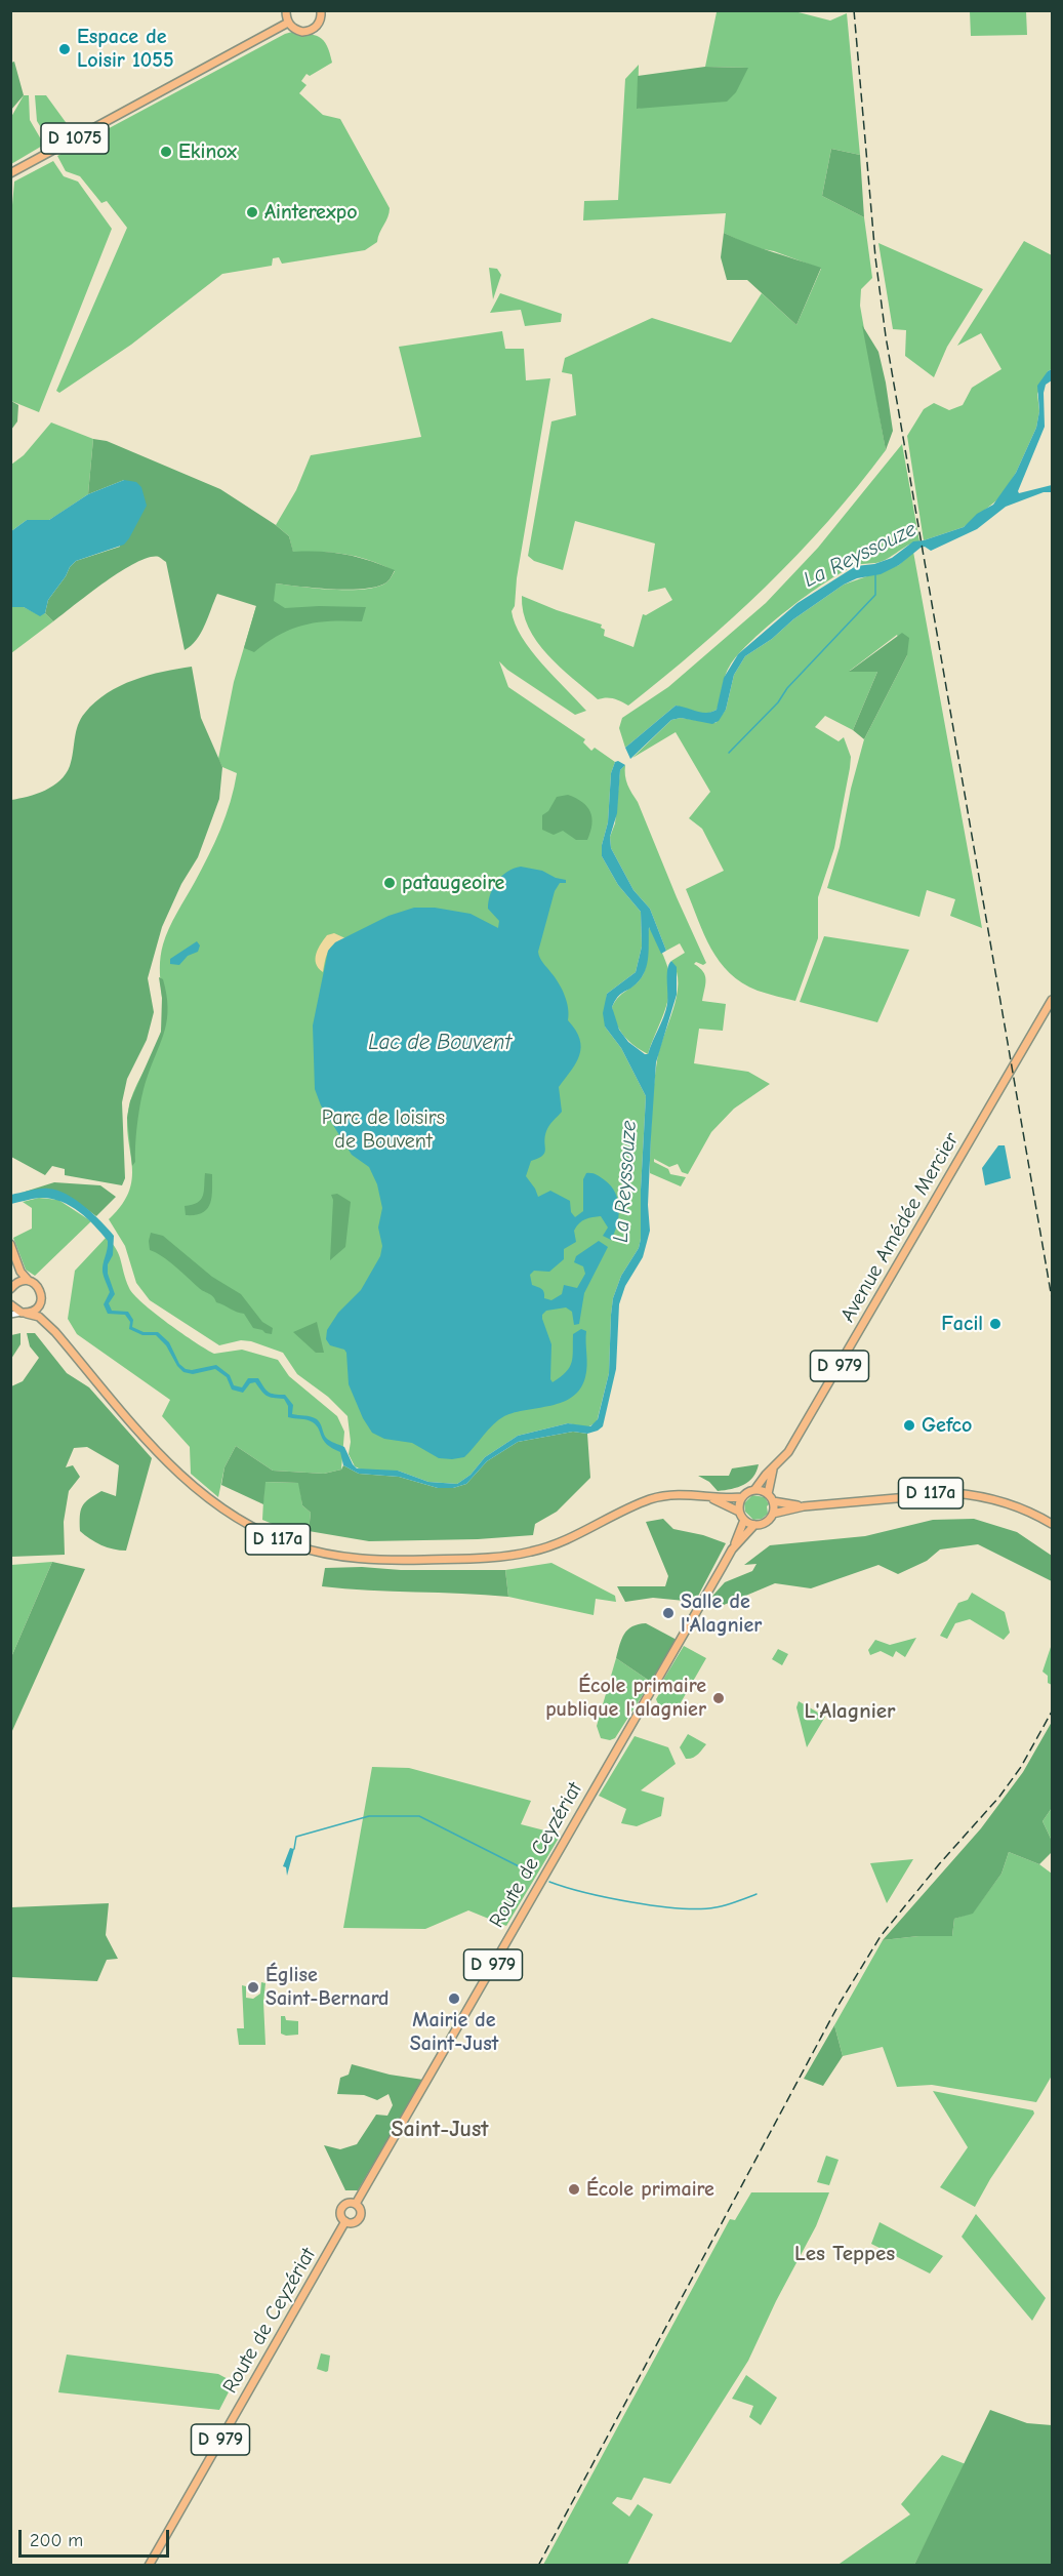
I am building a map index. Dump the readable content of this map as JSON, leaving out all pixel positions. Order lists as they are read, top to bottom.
{
  "streets": {
    "main road": [
      "D 1075",
      "Avenue Amédée Mercier",
      "D 979",
      "D 117a",
      "Route de Ceyzériat"
    ]
  },
  "crossings": [
    ["Avenue Amédée Mercier", "D 979"],
    ["Avenue Amédée Mercier", "D 117a"],
    ["D 979", "D 117a"],
    ["D 979", "Route de Ceyzériat"]
  ],
  "districts": ["L'Alagnier", "Saint-Just", "Les Teppes"],
  "water": ["La Reyssouze", "Lac de Bouvent"],
  "parks": ["Parc de loisirs de Bouvent"],
  "places": [
    "Espace de Loisir 1055",
    "Ekinox",
    "Ainterexpo",
    "pataugeoire",
    "Facil",
    "Gefco",
    "Salle de l'Alagnier",
    "École primaire publique l'alagnier",
    "Église Saint-Bernard",
    "Mairie de Saint-Just",
    "École primaire"
  ],
  "scale_bar": "200 m"
}
